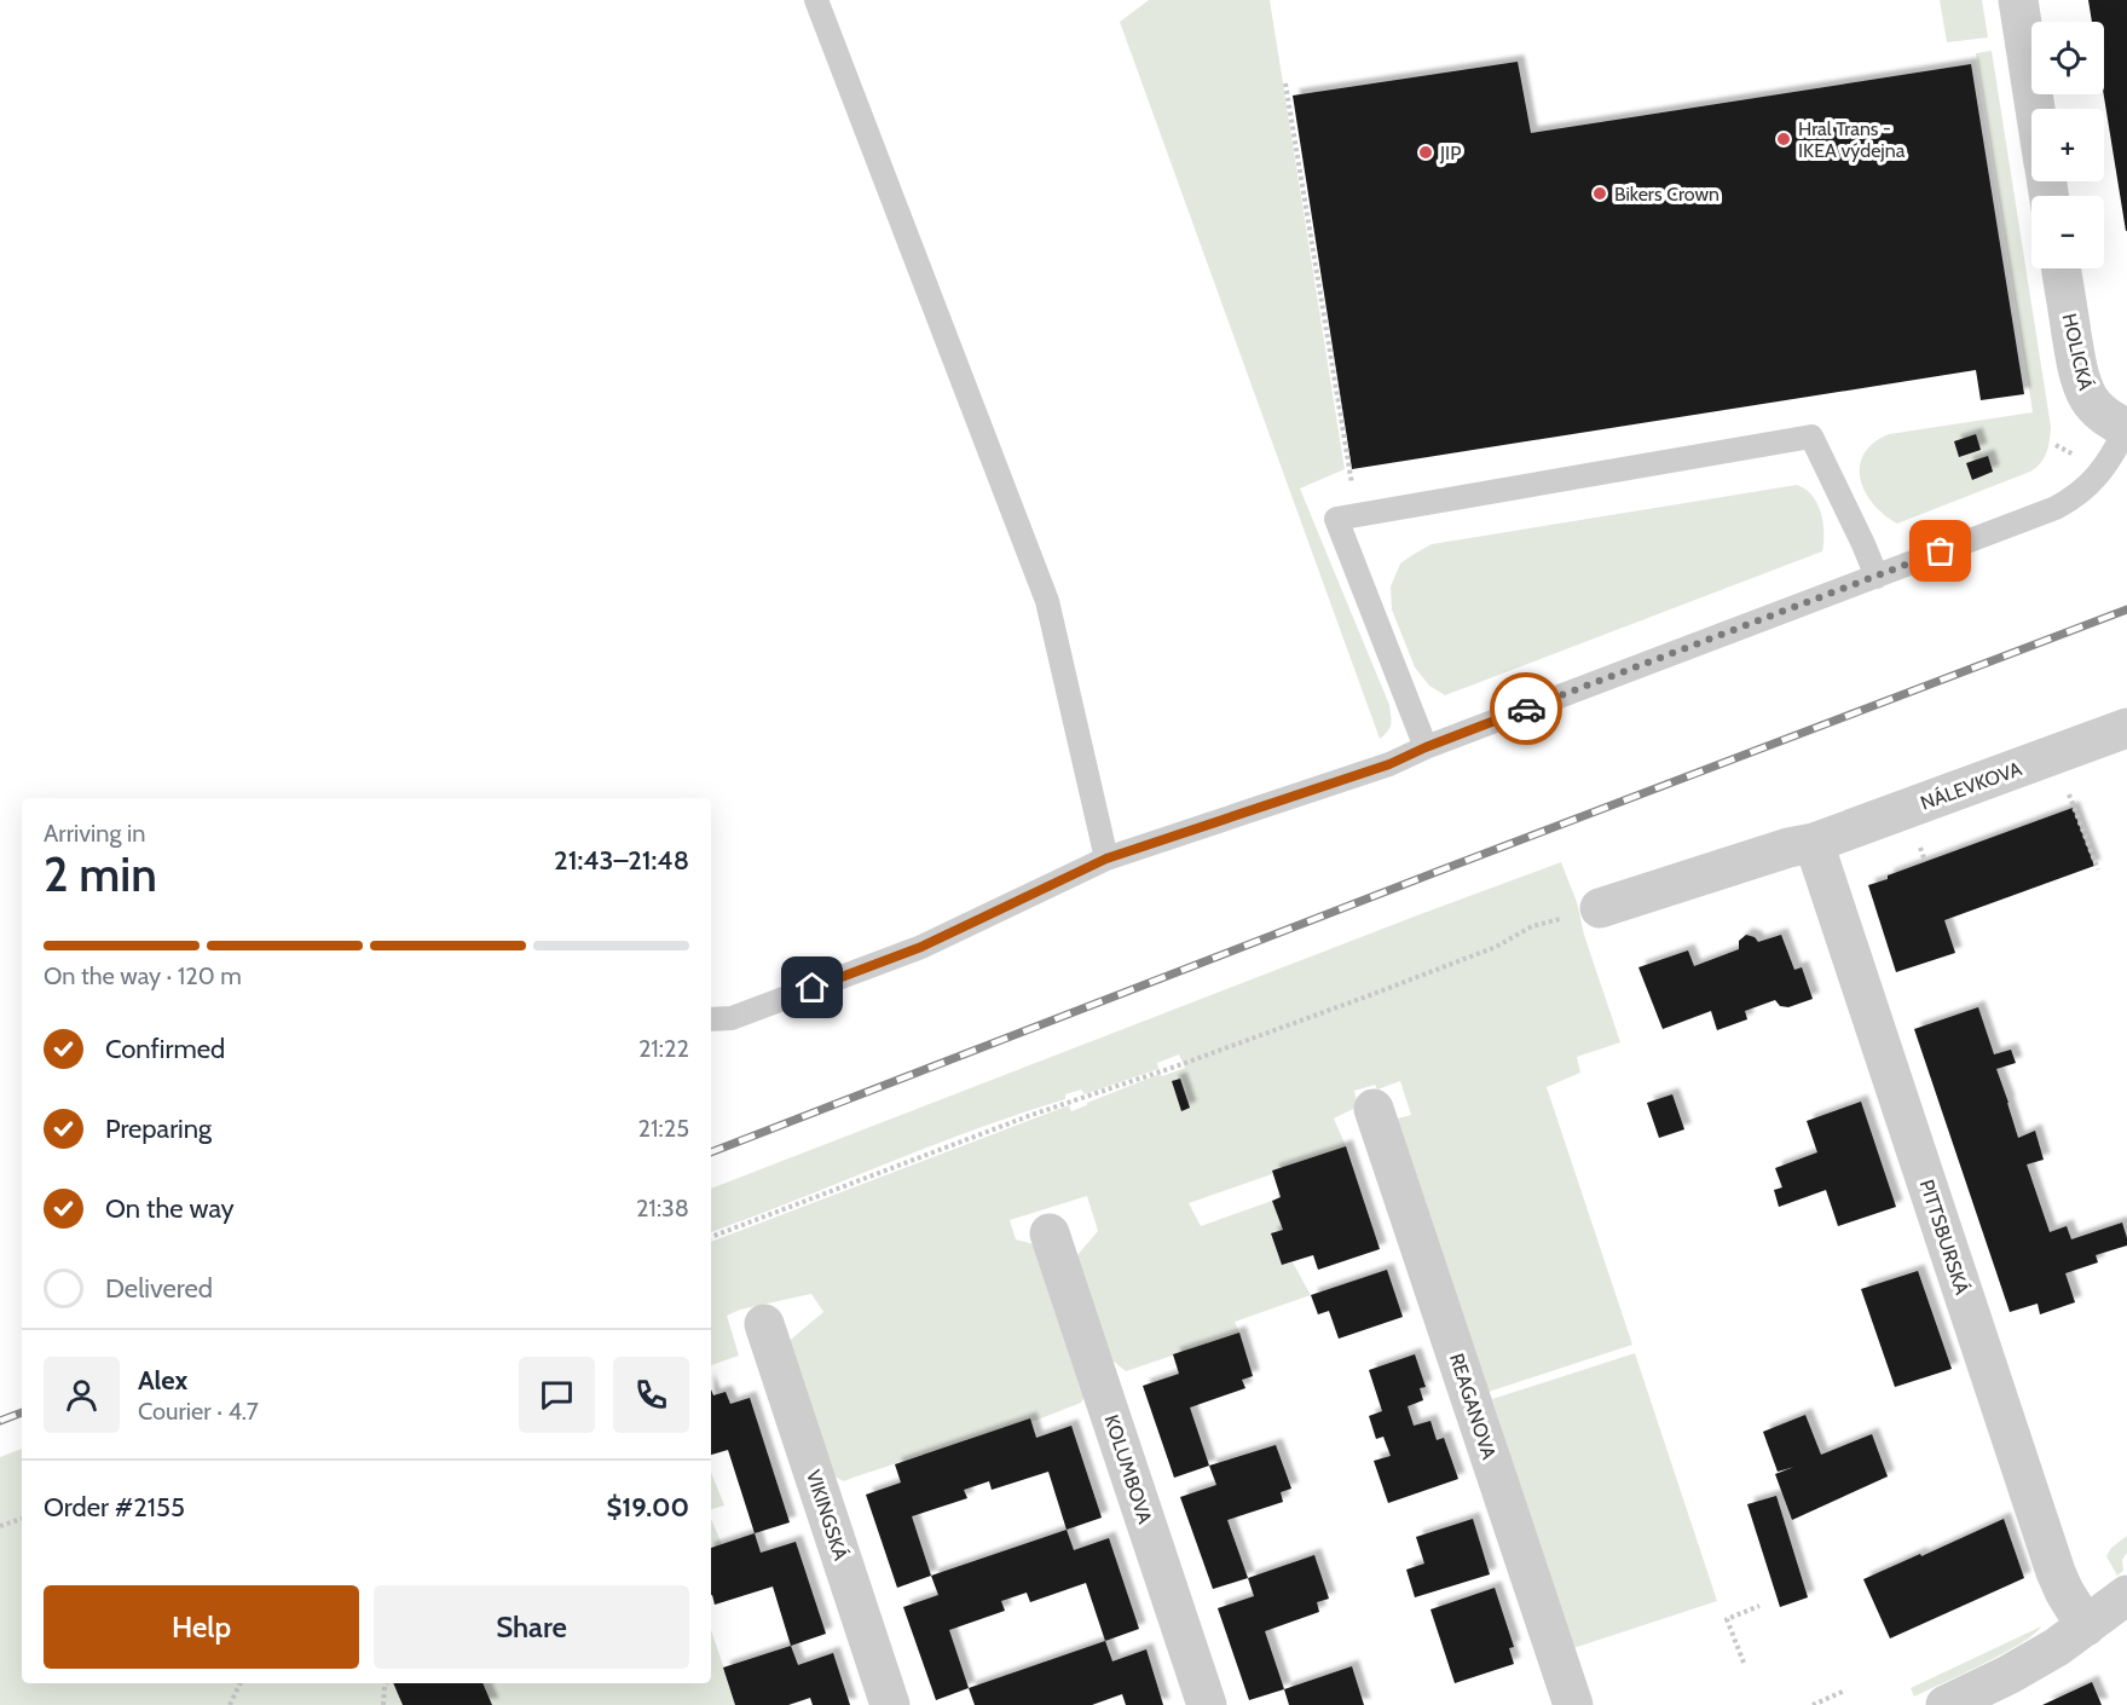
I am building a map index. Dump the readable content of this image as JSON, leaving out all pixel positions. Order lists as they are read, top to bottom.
{
  "streets": {
    "street": [
      "HOLICKÁ",
      "NÁLEVKOVA",
      "PITTSBURSKÁ",
      "REAGANOVA",
      "KOLUMBOVA",
      "VIKINGSKÁ"
    ]
  },
  "crossings": [
    ["NÁLEVKOVA", "PITTSBURSKÁ"]
  ],
  "places": ["Hral Trans - IKEA výdejna", "JIP", "Bikers Crown"],
  "page": {
    "map_buttons": ["+", "−"],
    "heading": ["2 min", "Arriving in", "21:43–21:48"],
    "panel": [
      "Alex",
      "Courier · 4.7",
      "Order #2155",
      "$19.00"
    ],
    "bar": "On the way · 120 m",
    "list": [
      ["Confirmed", "21:22"],
      ["Preparing", "21:25"],
      ["On the way", "21:38"],
      "Delivered"
    ],
    "buttons": ["Help", "Share"]
  }
}
